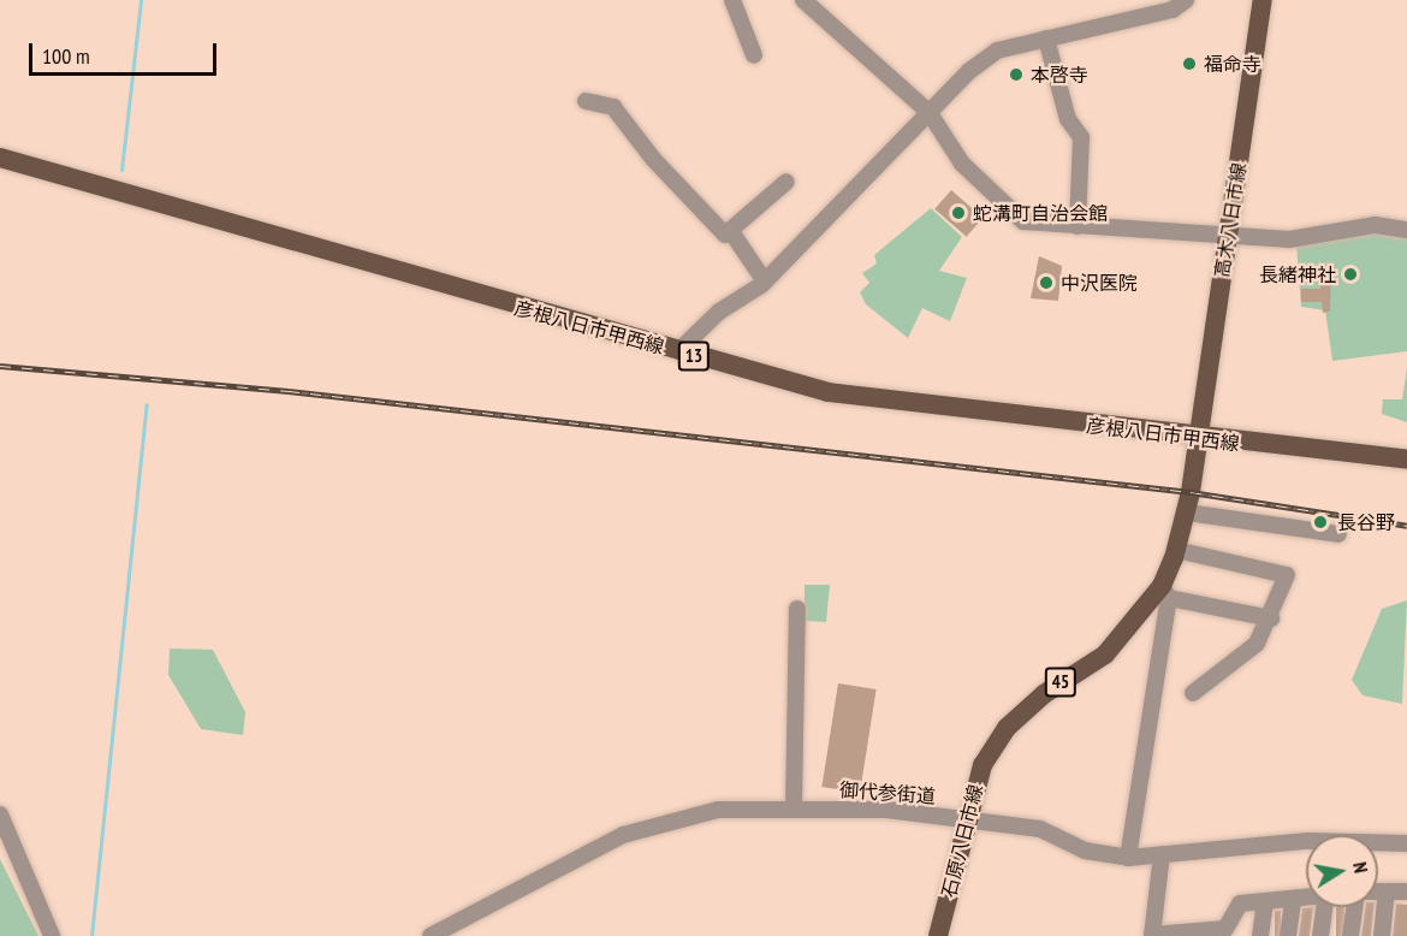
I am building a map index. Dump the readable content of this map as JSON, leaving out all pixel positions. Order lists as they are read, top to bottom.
{
  "streets": {
    "main road": [
      "高木八日市線",
      "彦根八日市甲西線",
      "13",
      "45",
      "石原八日市線"
    ],
    "street": ["御代参街道"]
  },
  "crossings": [
    ["高木八日市線", "彦根八日市甲西線"],
    ["高木八日市線", "石原八日市線"],
    ["彦根八日市甲西線", "石原八日市線"],
    ["御代参街道", "石原八日市線"]
  ],
  "places": [
    "福命寺",
    "本啓寺",
    "蛇溝町自治会館",
    "長緒神社",
    "中沢医院",
    "長谷野"
  ],
  "scale_bar": "100 m",
  "north": "right"
}
